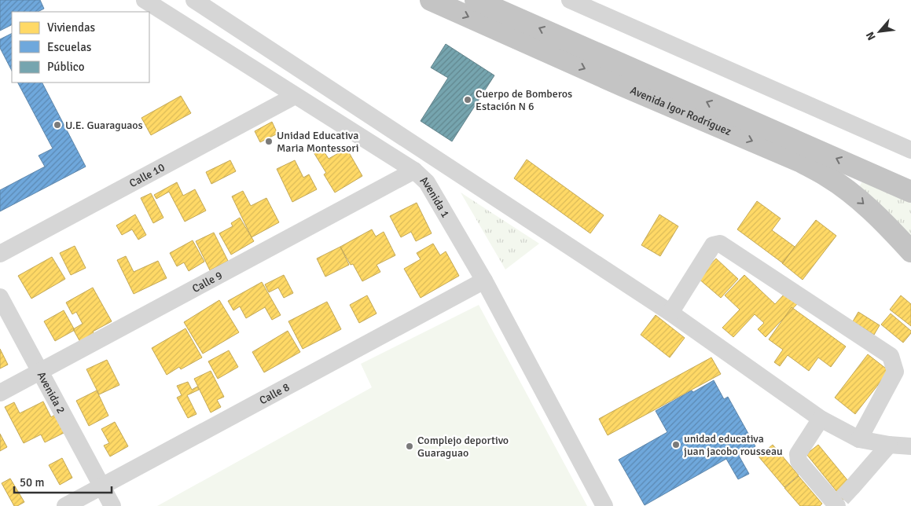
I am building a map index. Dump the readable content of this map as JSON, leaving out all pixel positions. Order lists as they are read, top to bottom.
{
  "streets": {
    "highway": ["Avenida Igor Rodríguez"],
    "street": [
      "Calle 10",
      "Avenida 1",
      "Calle 9",
      "Avenida 2",
      "Calle 8"
    ]
  },
  "crossings": [
    ["Calle 10", "Avenida 1"],
    ["Avenida 1", "Calle 9"],
    ["Avenida 1", "Calle 8"],
    ["Calle 9", "Avenida 2"],
    ["Avenida 2", "Calle 8"]
  ],
  "places": [
    "Cuerpo de Bomberos Estación N 6",
    "U.E. Guaraguaos",
    "Unidad Educativa Maria Montessori",
    "unidad educativa juan jacobo rousseau",
    "Complejo deportivo Guaraguao"
  ],
  "legend": ["Viviendas", "Escuelas", "Público"],
  "scale_bar": "50 m",
  "north": "bottom left"
}
